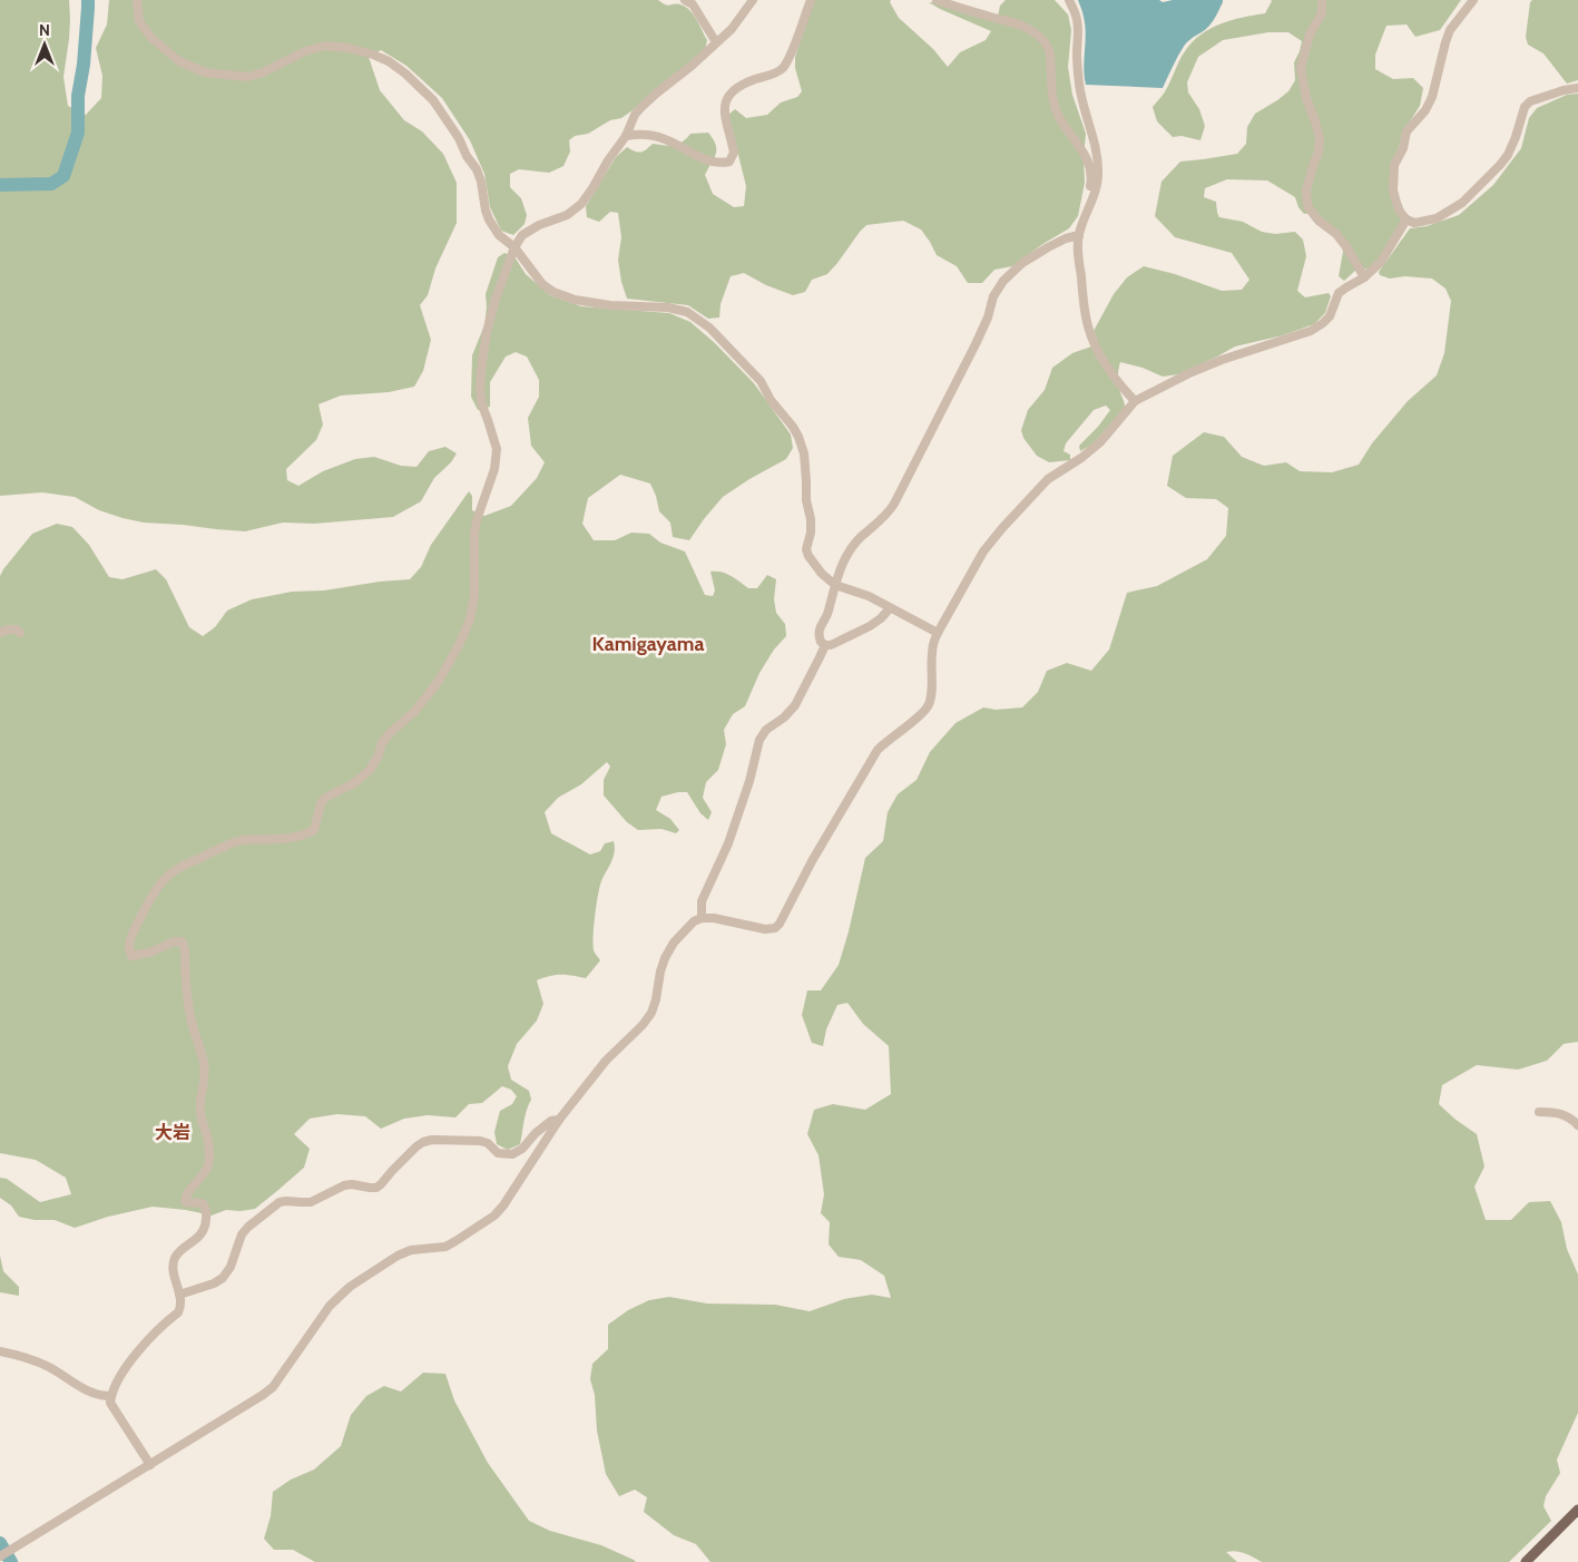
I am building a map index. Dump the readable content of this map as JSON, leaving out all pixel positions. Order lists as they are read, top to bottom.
{
  "districts": ["Kamigayama", "大岩"],
  "north": "top"
}
